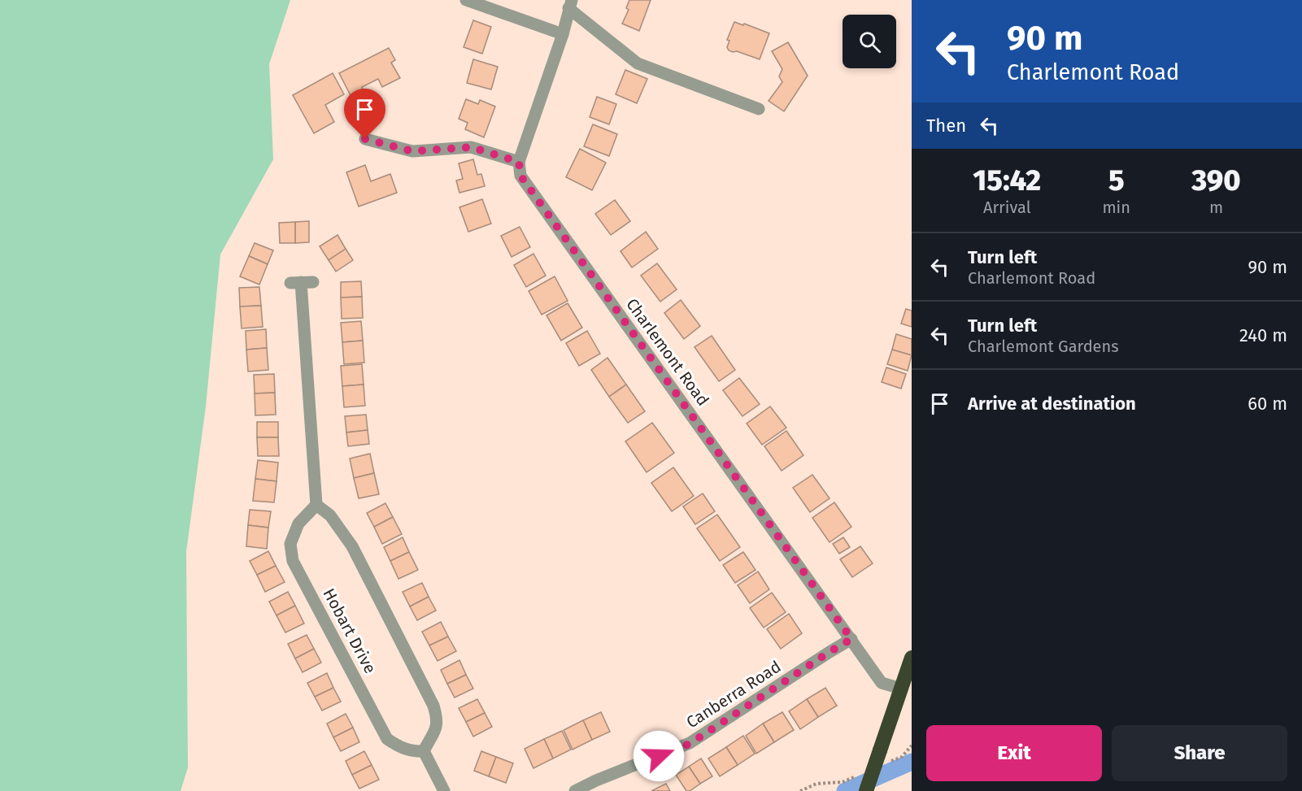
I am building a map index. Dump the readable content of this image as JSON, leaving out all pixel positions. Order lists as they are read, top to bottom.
{
  "streets": {
    "street": ["Charlemont Road", "Hobart Drive", "Canberra Road"]
  },
  "crossings": [
    ["Charlemont Road", "Canberra Road"]
  ],
  "page": {
    "turn": ["90 m", "Charlemont Road"],
    "then": "Then",
    "eta": [
      "15:42",
      "Arrival",
      "5",
      "min",
      "390",
      "m"
    ],
    "list": [
      {
        "name": "Turn left",
        "note": "Charlemont Road",
        "value": "90 m"
      },
      {
        "name": "Turn left",
        "note": "Charlemont Gardens",
        "value": "240 m"
      },
      {
        "name": "Arrive at destination",
        "value": "60 m"
      }
    ],
    "buttons": ["Exit", "Share"]
  }
}
